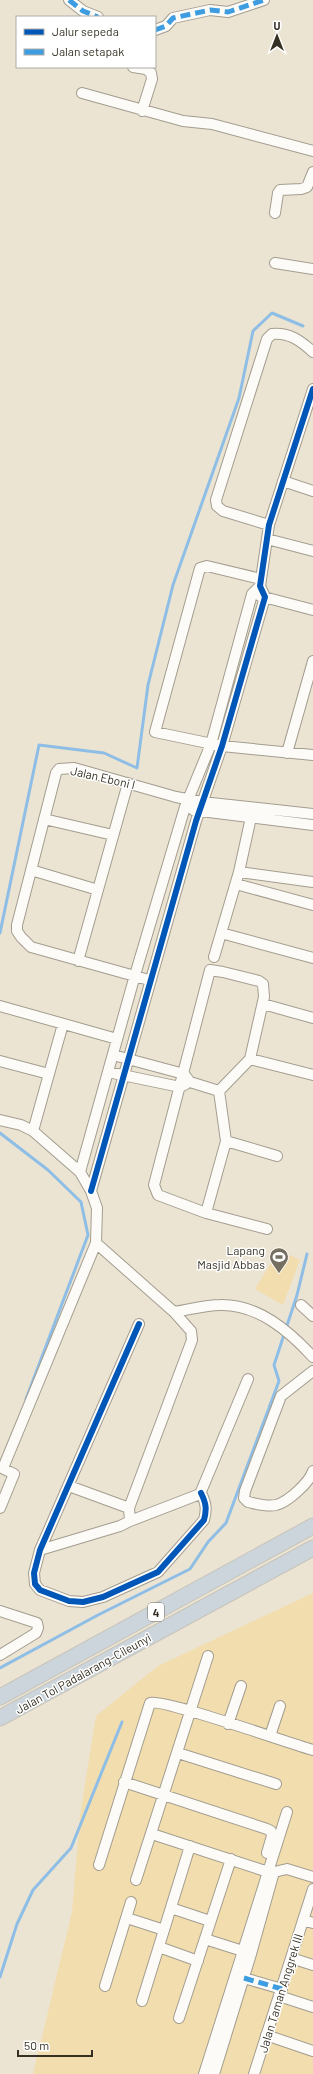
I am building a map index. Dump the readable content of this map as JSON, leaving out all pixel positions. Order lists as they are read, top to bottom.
{
  "streets": {
    "highway": ["4", "Jalan Tol Padalarang–Cileunyi"],
    "street": ["Jalan Eboni I", "Jalan Taman Anggrek III"]
  },
  "places": {
    "sports": ["Lapang Masjid Abbas"]
  },
  "legend": ["Jalur sepeda", "Jalan setapak"],
  "scale_bar": "50 m",
  "north": "top"
}
